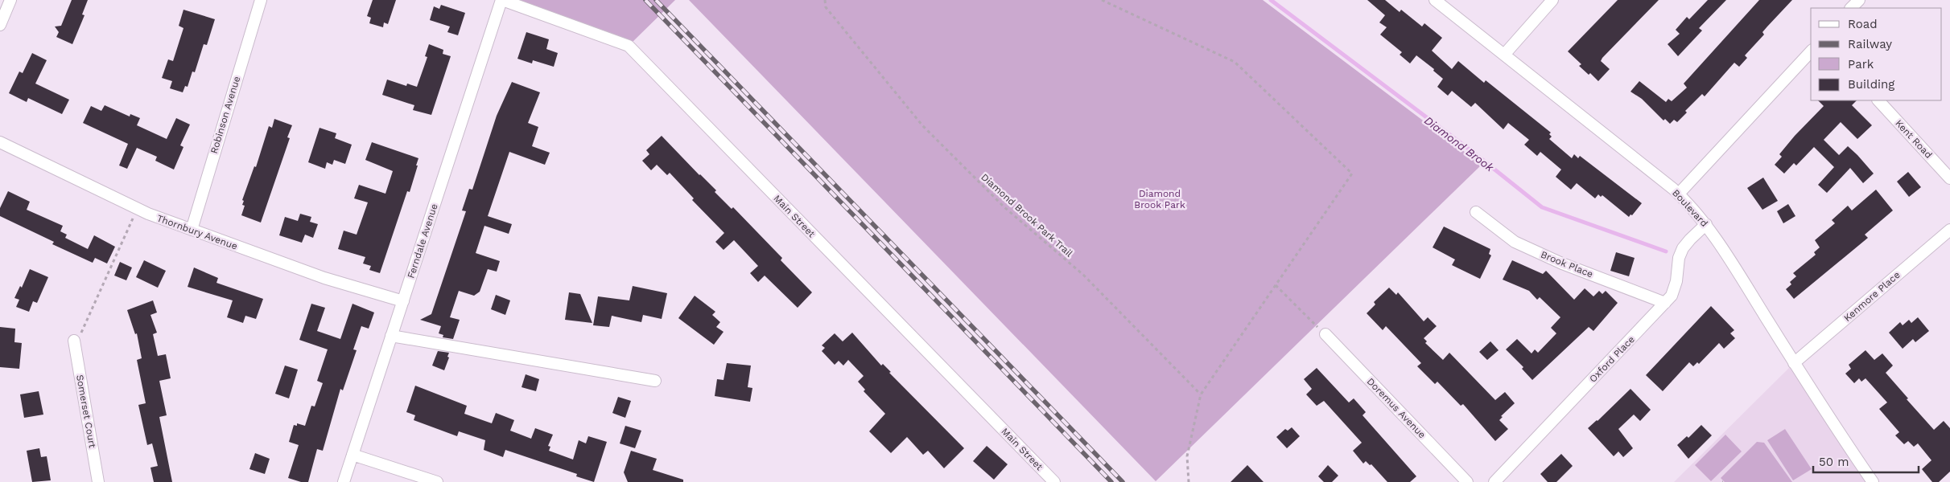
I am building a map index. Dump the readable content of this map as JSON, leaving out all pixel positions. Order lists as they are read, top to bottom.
{
  "streets": {
    "street": [
      "Robinson Avenue",
      "Kent Road",
      "Boulevard",
      "Main Street",
      "Thornbury Avenue",
      "Ferndale Avenue",
      "Brook Place",
      "Kenmore Place",
      "Oxford Place",
      "Doremus Avenue",
      "Somerset Court"
    ],
    "path": ["Diamond Brook Park Trail"]
  },
  "crossings": [
    ["Robinson Avenue", "Thornbury Avenue"],
    ["Boulevard", "Kenmore Place"],
    ["Boulevard", "Oxford Place"],
    ["Main Street", "Ferndale Avenue"],
    ["Thornbury Avenue", "Ferndale Avenue"],
    ["Brook Place", "Oxford Place"]
  ],
  "water": ["Diamond Brook"],
  "parks": ["Diamond Brook Park"],
  "legend": [
    "Road",
    "Railway",
    "Park",
    "Building"
  ],
  "scale_bar": "50 m"
}
